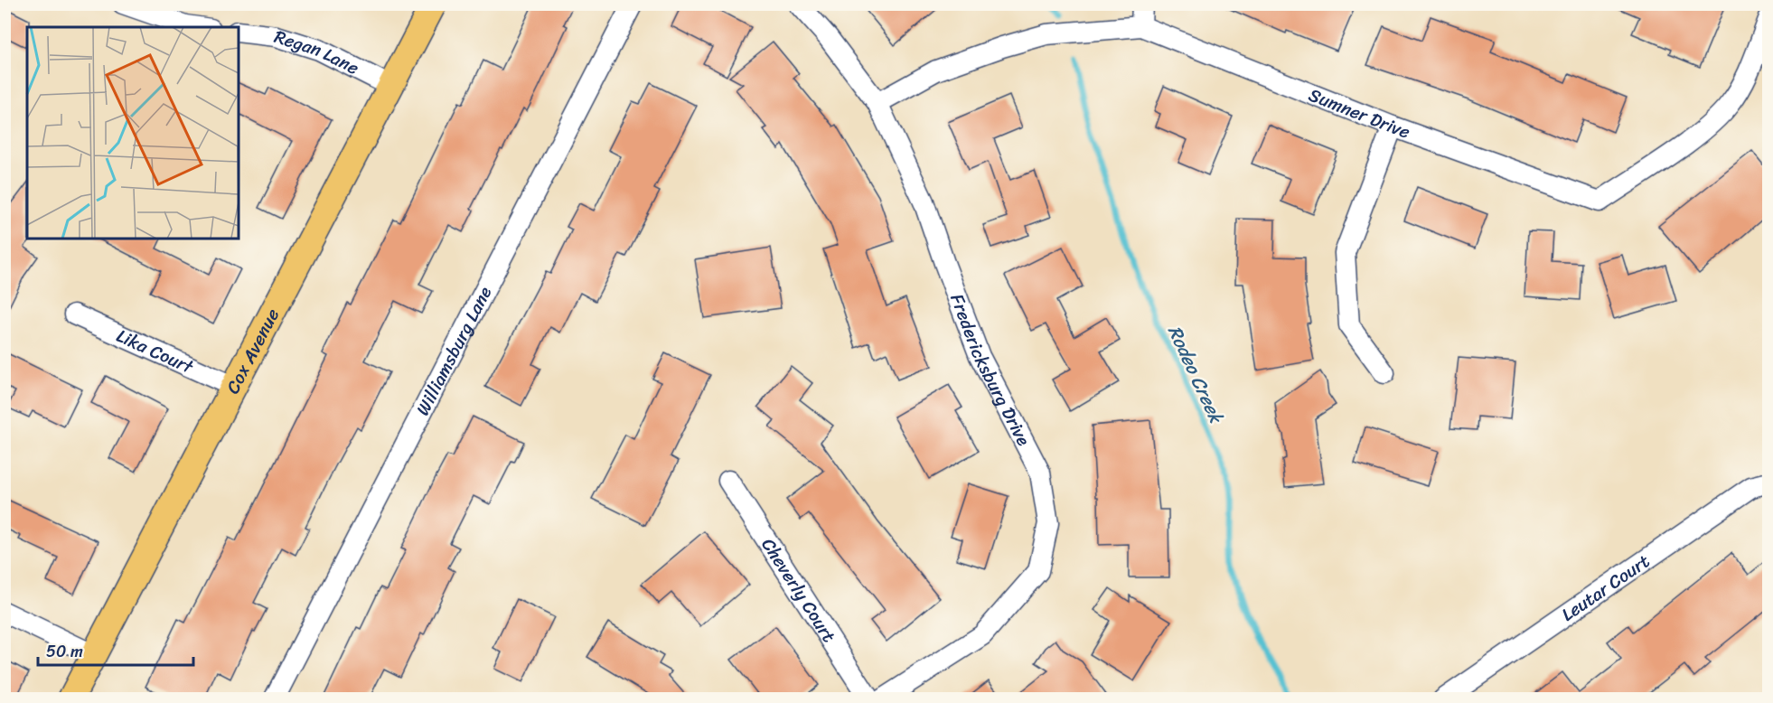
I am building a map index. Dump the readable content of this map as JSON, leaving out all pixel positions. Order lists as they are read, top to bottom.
{
  "streets": {
    "main road": ["Cox Avenue"],
    "street": [
      "Regan Lane",
      "Sumner Drive",
      "Lika Court",
      "Williamsburg Lane",
      "Fredericksburg Drive",
      "Leutar Court",
      "Cheverly Court"
    ]
  },
  "crossings": [
    ["Regan Lane", "Cox Avenue"],
    ["Sumner Drive", "Fredericksburg Drive"],
    ["Lika Court", "Cox Avenue"]
  ],
  "water": ["Rodeo Creek"],
  "scale_bar": "50 m"
}
